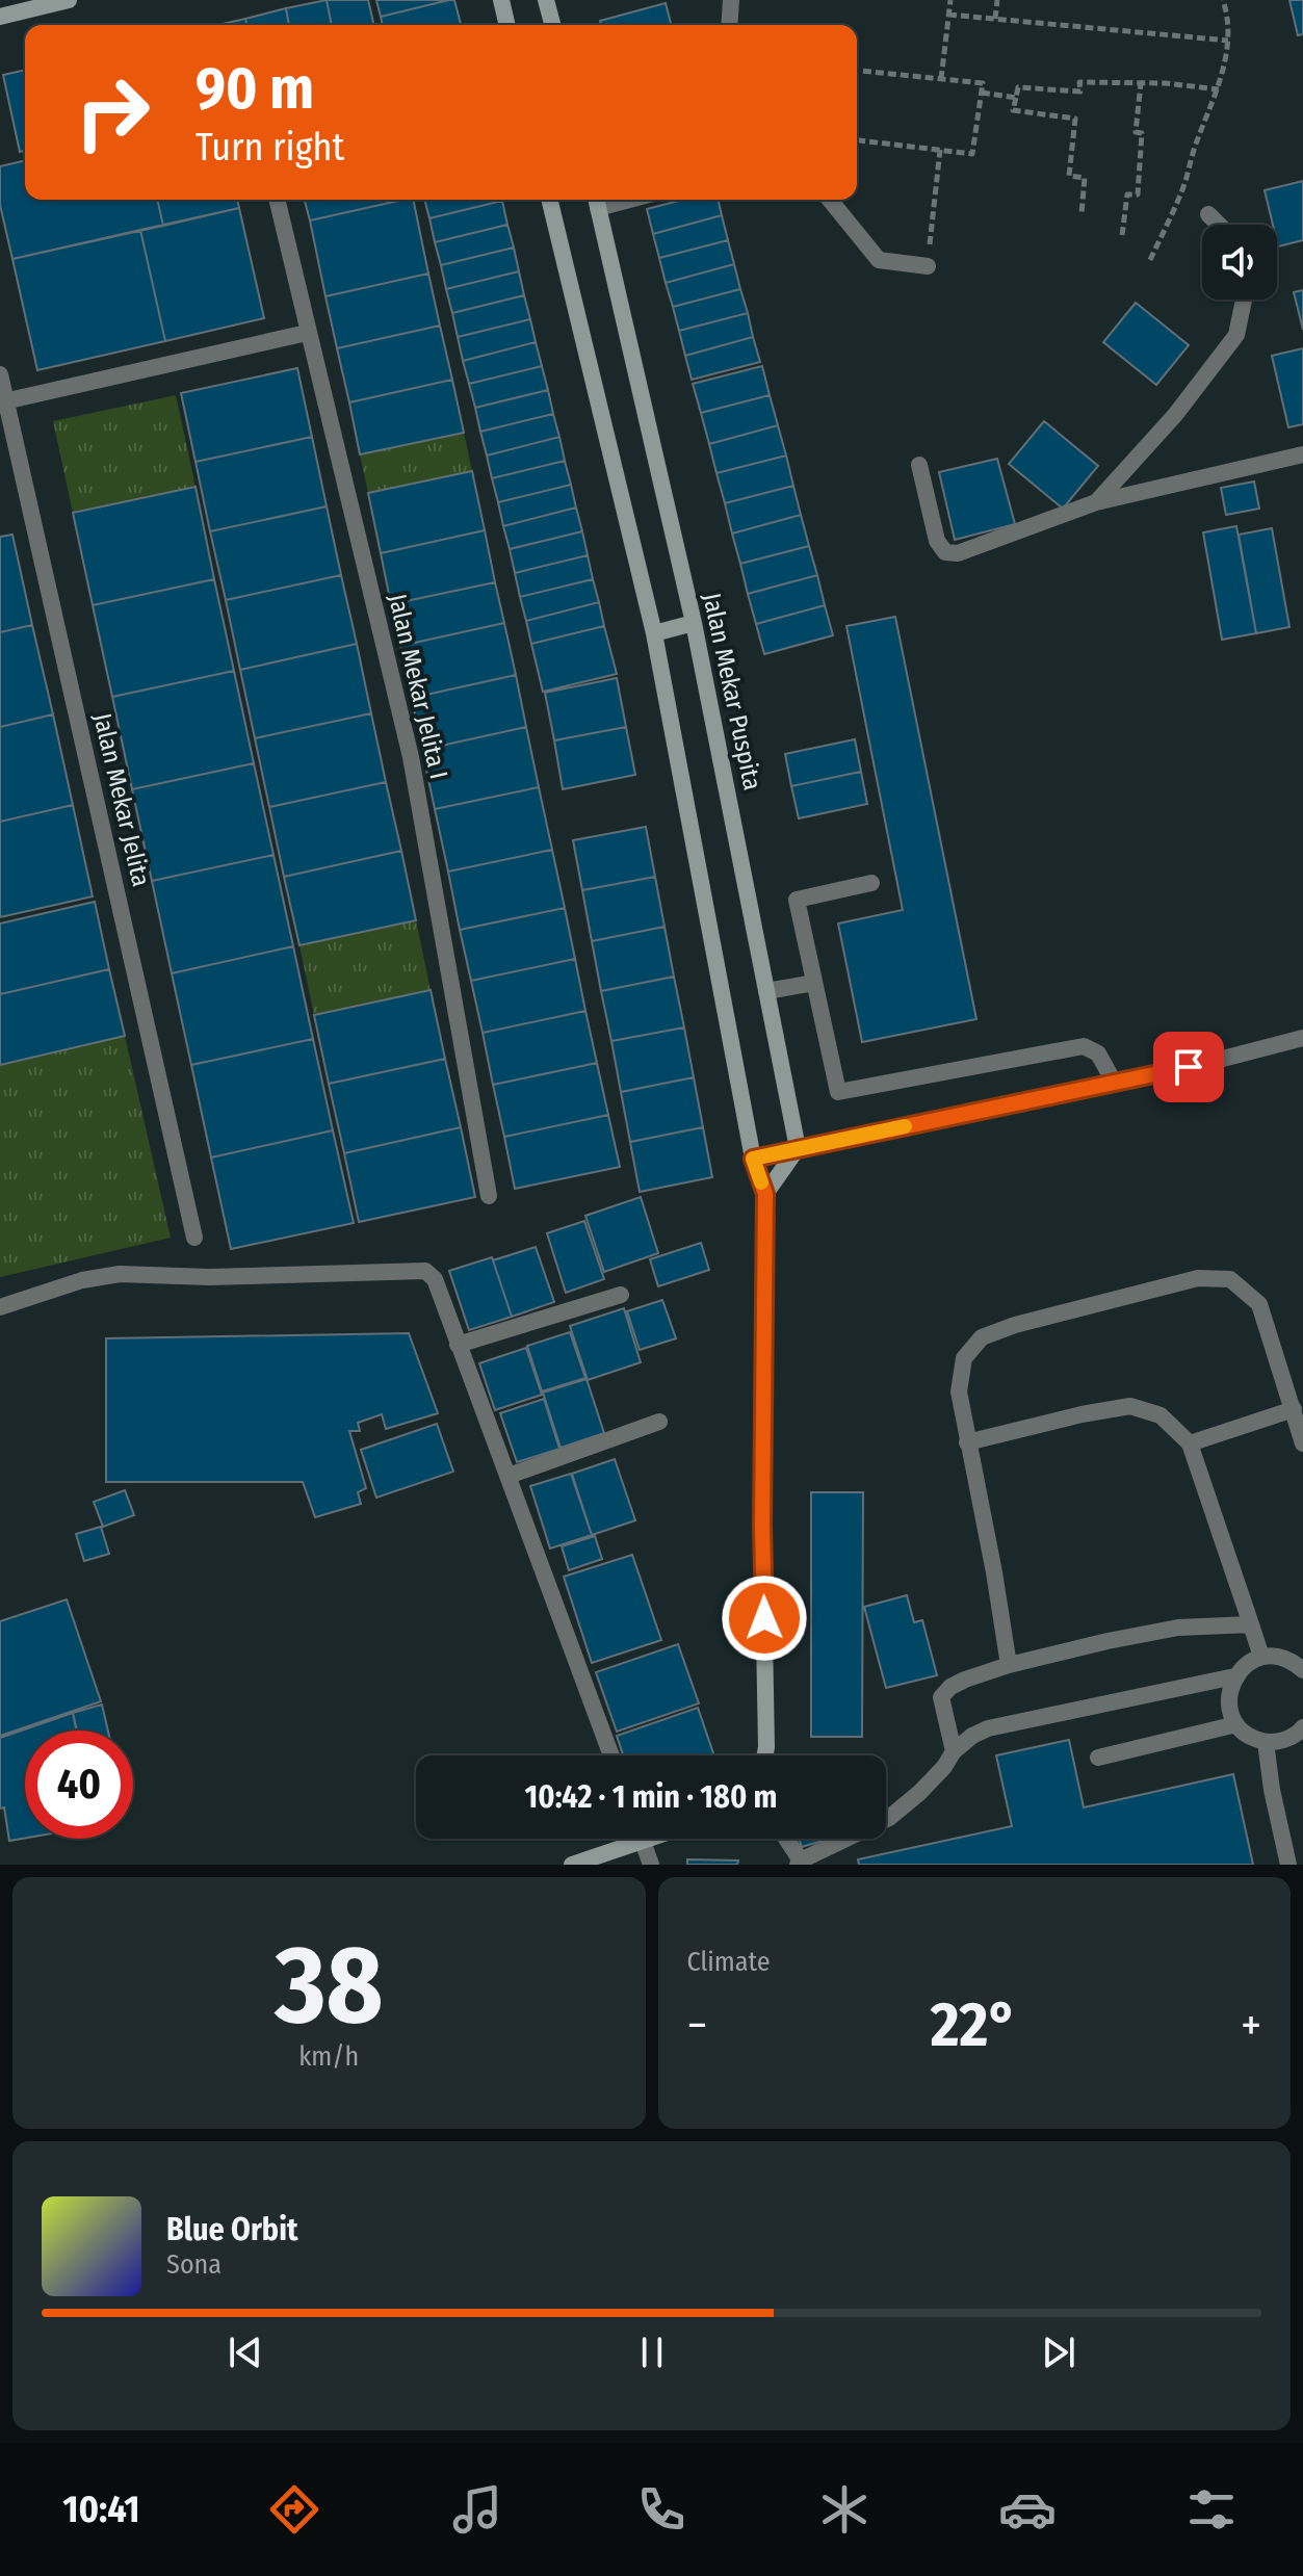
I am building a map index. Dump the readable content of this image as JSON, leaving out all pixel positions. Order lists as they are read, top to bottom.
{
  "streets": {
    "street": ["Jalan Mekar Jelita I", "Jalan Mekar Puspita", "Jalan Mekar Jelita"]
  },
  "page": {
    "turn": ["90 m", "Turn right"],
    "limit": "40",
    "trip": "10:42 · 1 min · 180 m",
    "tile": [
      ["38", "km/h"],
      "Climate"
    ],
    "heat": ["−", "22°", "+"],
    "song": ["Blue Orbit", "Sona"],
    "tabs": "10:41"
  }
}
